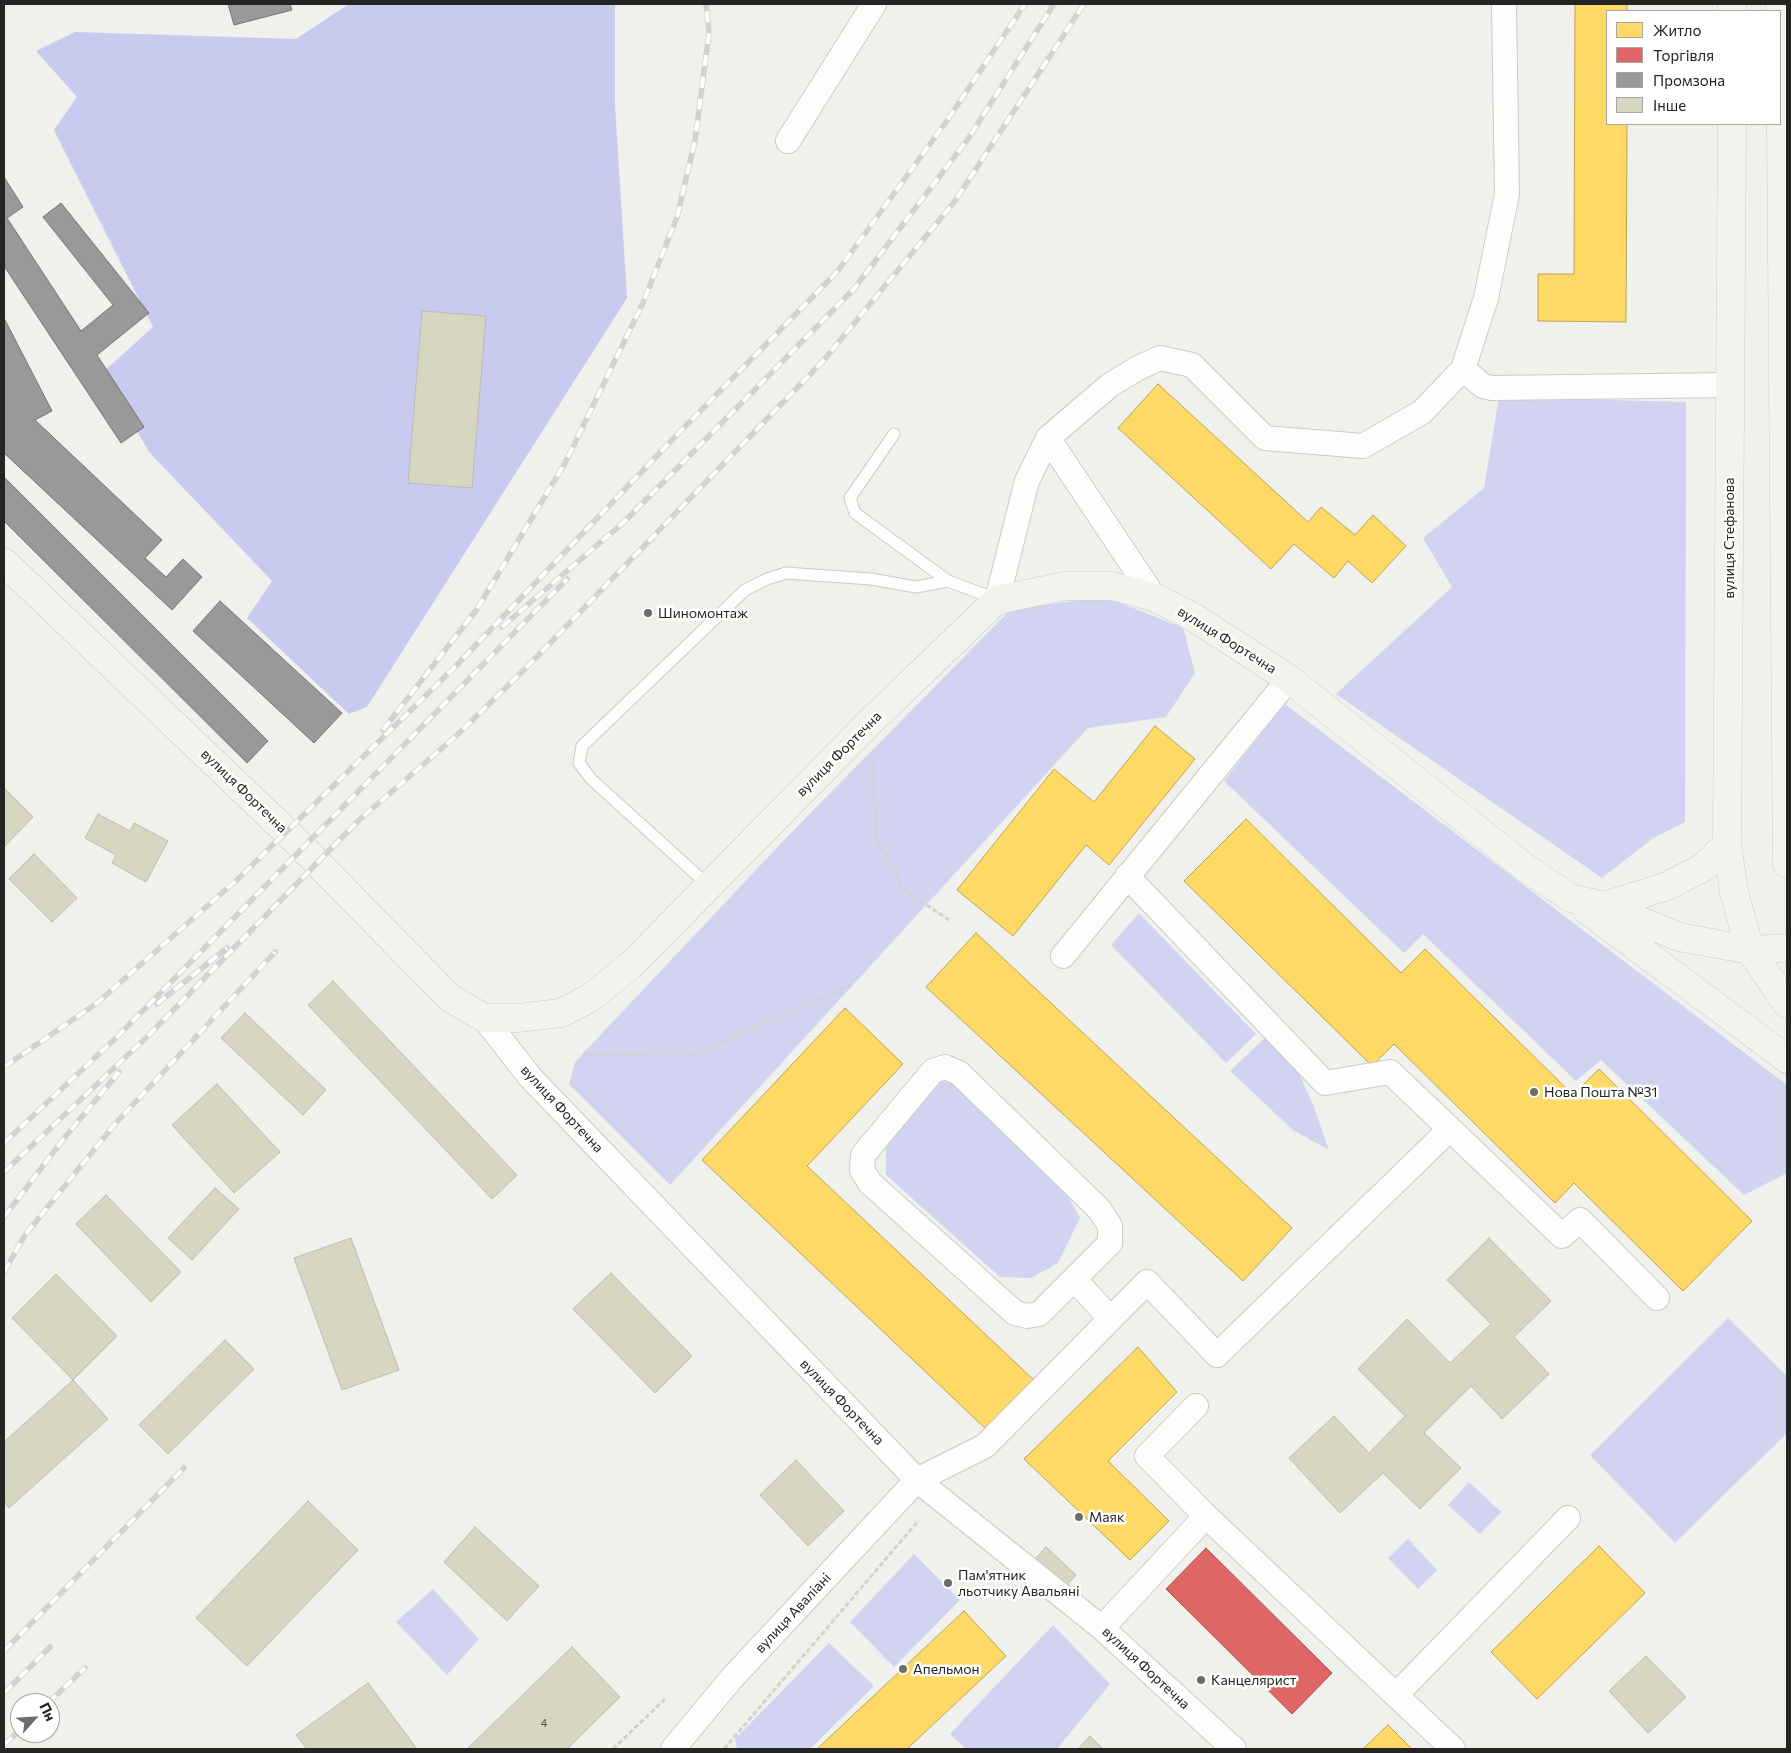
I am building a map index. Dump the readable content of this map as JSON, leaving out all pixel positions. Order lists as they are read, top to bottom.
{
  "streets": {
    "main road": ["вулиця Стефанова", "вулиця Фортечна"],
    "street": ["вулиця Аваліані"]
  },
  "crossings": [
    ["вулиця Стефанова", "вулиця Фортечна"],
    ["вулиця Фортечна", "вулиця Аваліані"]
  ],
  "places": [
    "Шиномонтаж",
    "Нова Пошта №31",
    "Маяк",
    "Пам'ятник льотчику Авальяні",
    "Апельмон",
    "Канцелярист"
  ],
  "house_numbers": ["4"],
  "legend": [
    "Житло",
    "Торгівля",
    "Промзона",
    "Інше"
  ],
  "north": "top right"
}
